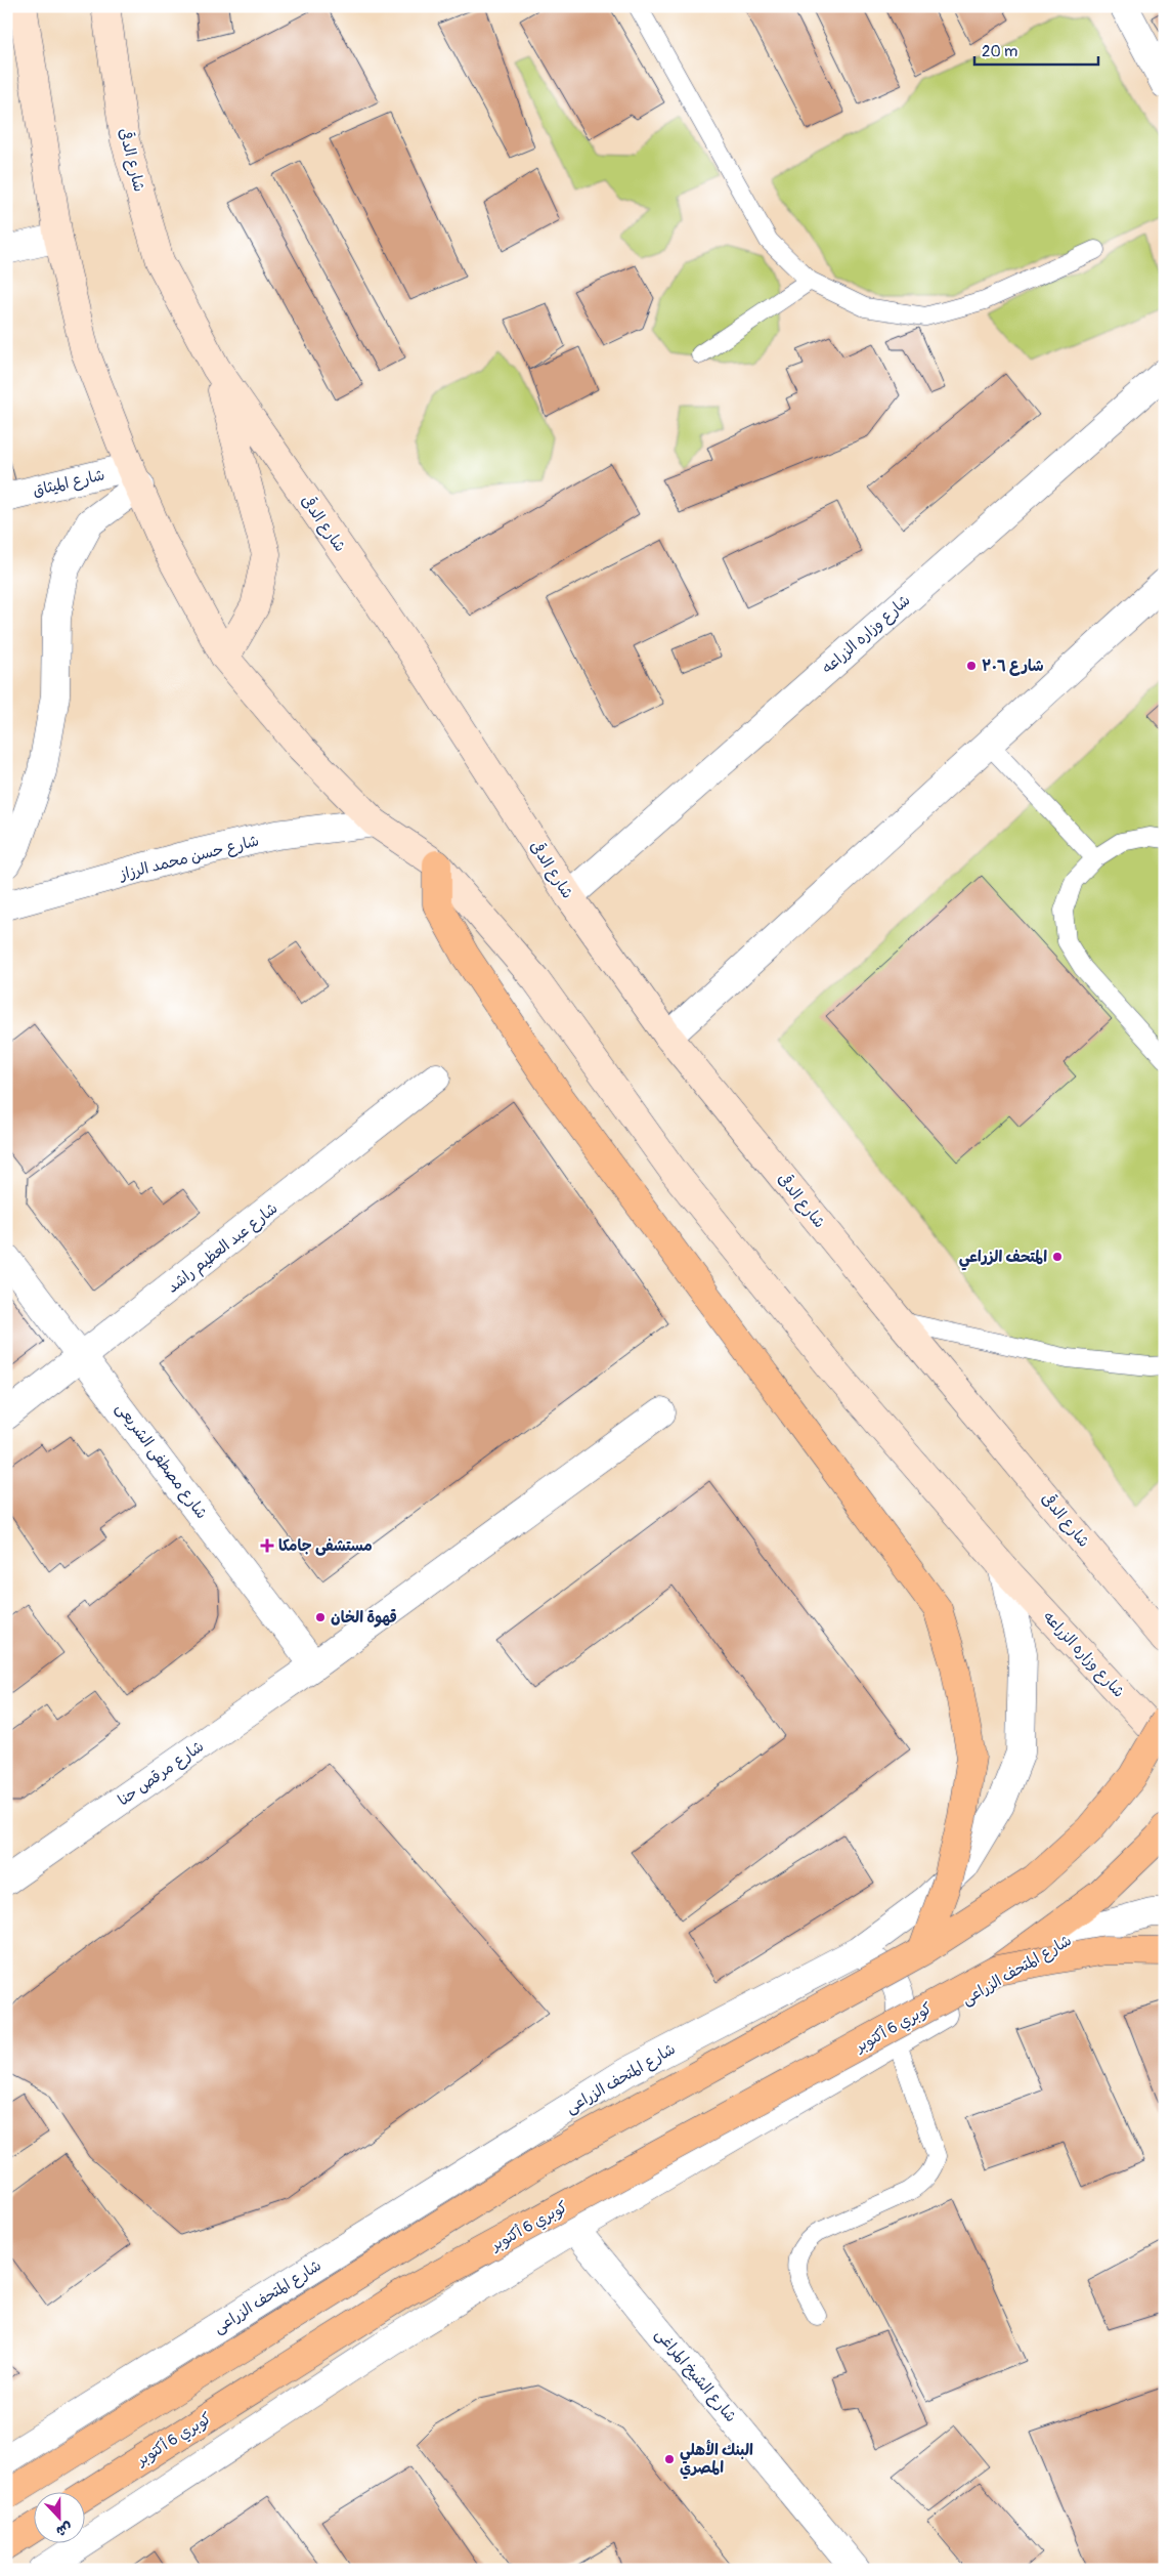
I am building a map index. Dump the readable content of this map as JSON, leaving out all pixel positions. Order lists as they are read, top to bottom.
{
  "streets": {
    "highway": ["كوبري 6 أكتوبر"],
    "main road": ["شارع الدقى", "شارع وزاره الزراعه"],
    "street": [
      "شارع الميثاق",
      "شارع حسن محمد الرزاز",
      "شارع عبد العظيم راشد",
      "شارع مصطفى الشريعى",
      "شارع مرقص حنا",
      "شارع المتحف الزراعى",
      "شارع الشيخ المراغى"
    ]
  },
  "crossings": [
    ["شارع الدقى", "شارع وزاره الزراعه"],
    ["شارع وزاره الزراعه", "شارع المتحف الزراعى"],
    ["شارع عبد العظيم راشد", "شارع مصطفى الشريعى"],
    ["شارع مصطفى الشريعى", "شارع مرقص حنا"],
    ["شارع المتحف الزراعى", "شارع الشيخ المراغى"]
  ],
  "places": {
    "other": [
      "شارع ٣٠٦",
      "المتحف الزراعي",
      "قهوة الخان",
      "البنك الأهلي المصري"
    ],
    "health": ["مستشفى جامكا"]
  },
  "scale_bar": "20 m",
  "north": "bottom"
}
